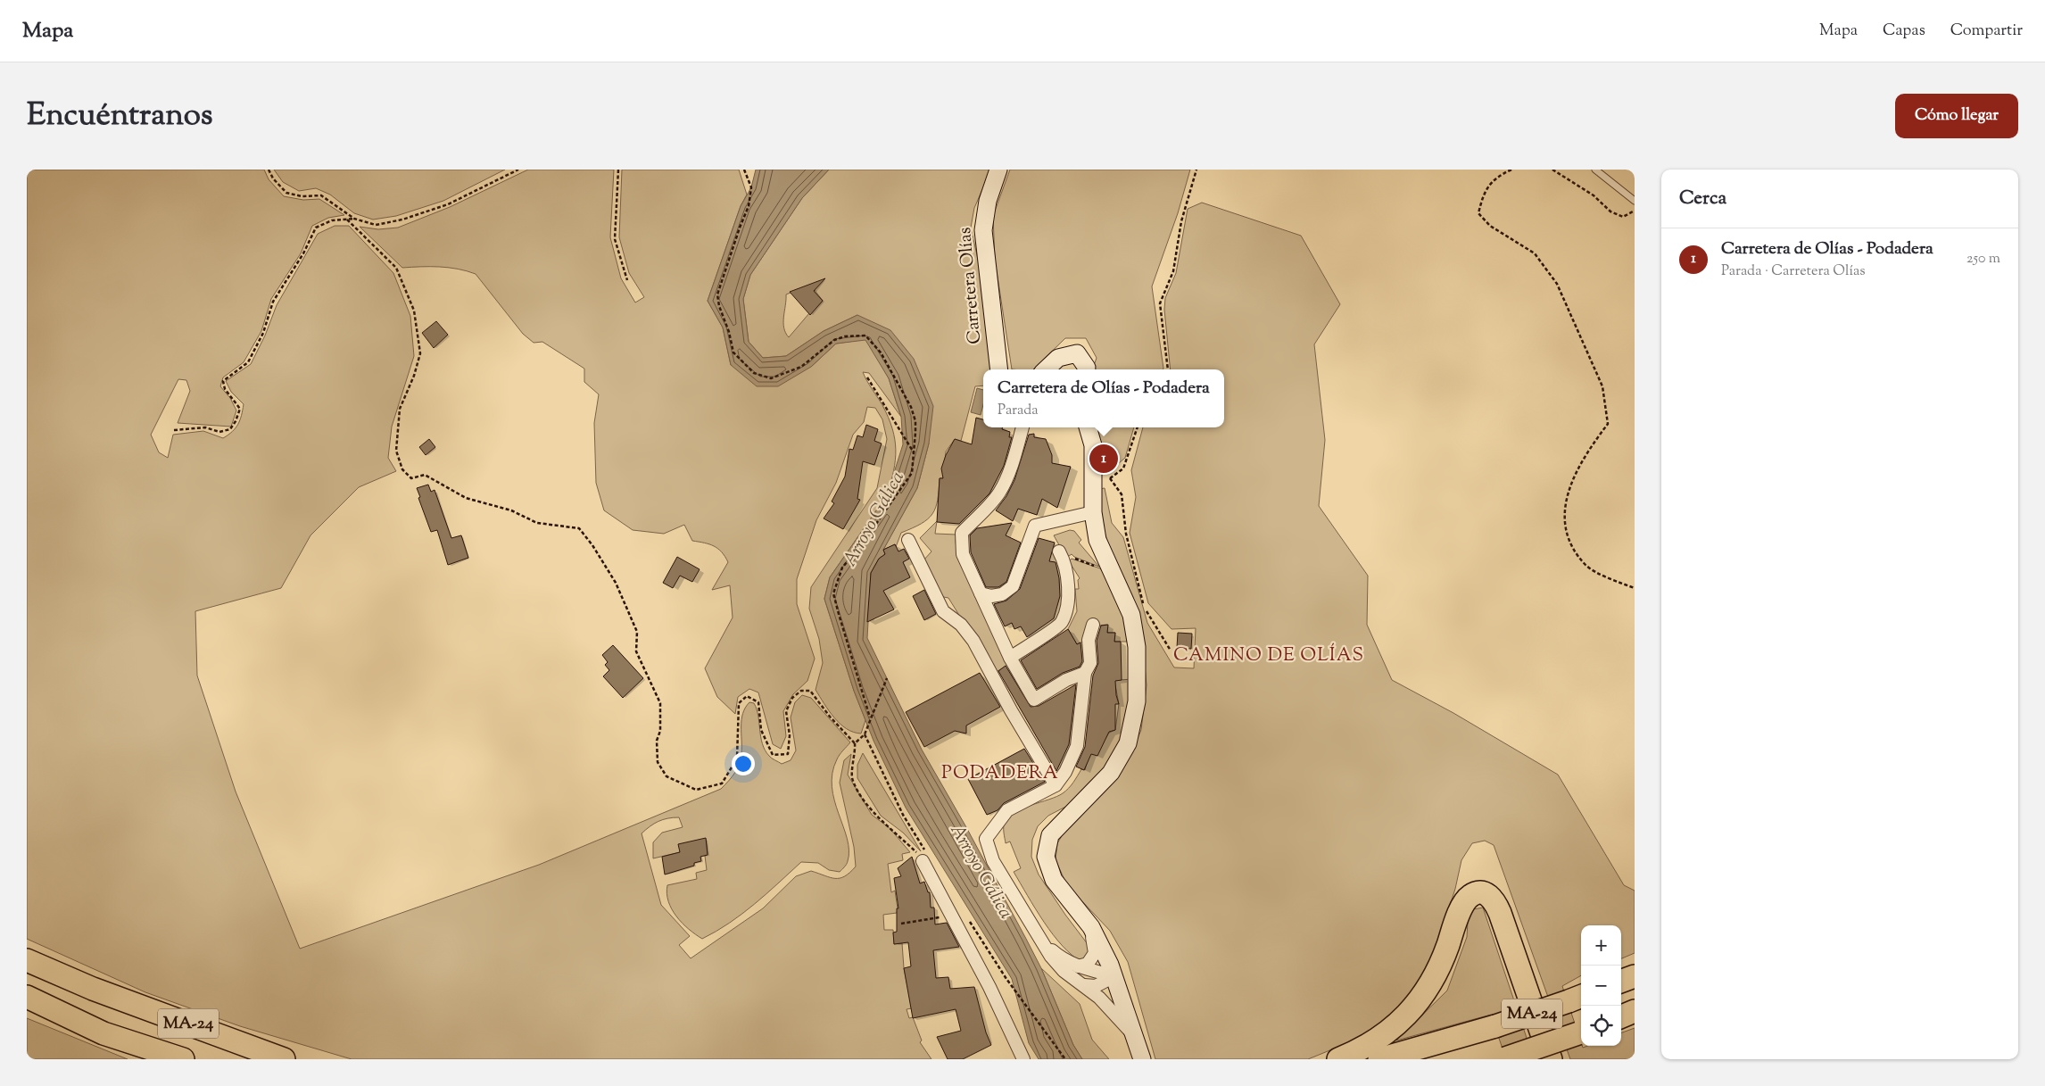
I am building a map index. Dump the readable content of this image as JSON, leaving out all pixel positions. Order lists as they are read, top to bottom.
{
  "streets": {
    "highway": ["MA-24"],
    "main road": ["Carretera Olías"]
  },
  "districts": ["CAMINO DE OLÍAS", "PODADERA"],
  "water": ["Arroyo Gálica"],
  "page": {
    "header": "Mapa",
    "nav": ["Mapa", "Capas", "Compartir"],
    "title": "Encuéntranos",
    "buttons": "Cómo llegar",
    "heading": "Cerca",
    "list": [
      {
        "mark": "1",
        "name": "Carretera de Olías - Podadera",
        "note": "Parada · Carretera Olías",
        "value": "250 m"
      }
    ],
    "popup": ["Carretera de Olías - Podadera", "Parada"],
    "pins": "1",
    "map_buttons": ["+", "−"]
  }
}
